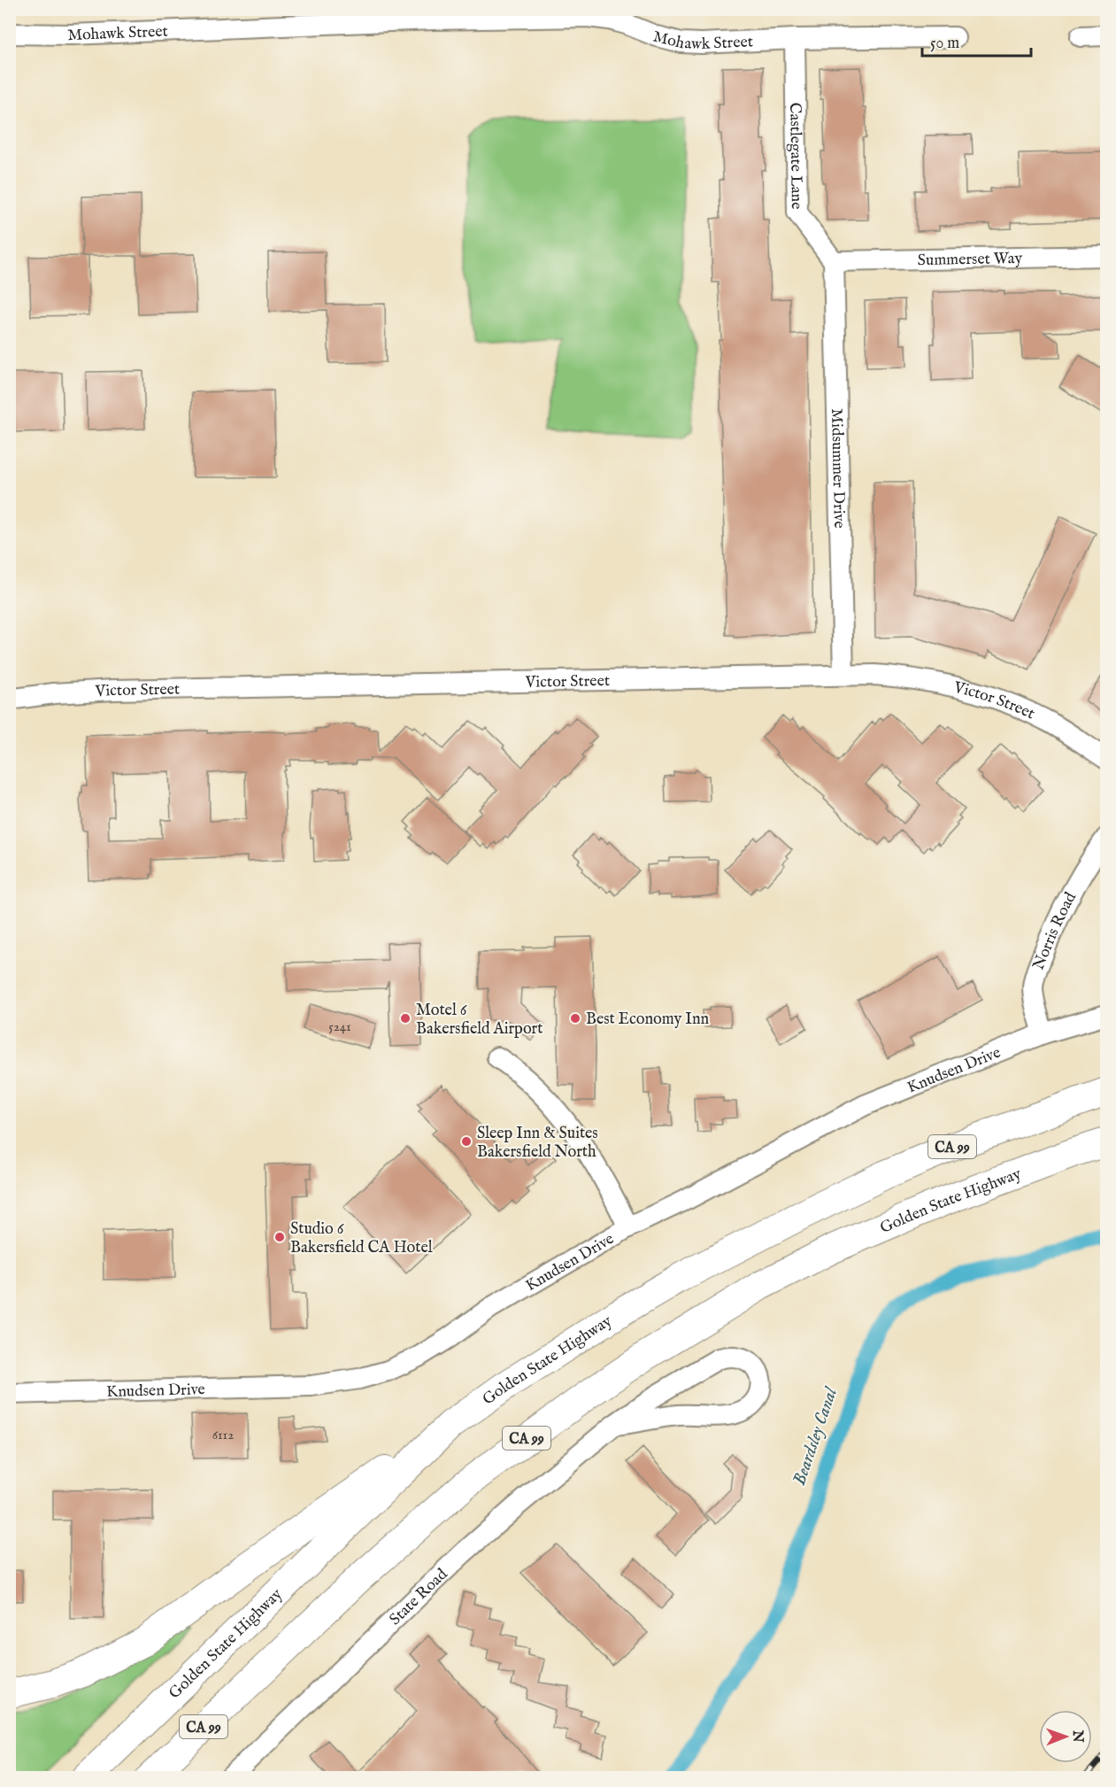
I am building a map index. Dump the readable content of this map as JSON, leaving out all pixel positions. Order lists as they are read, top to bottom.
{
  "streets": {
    "highway": ["CA 99", "Golden State Highway"],
    "street": [
      "Mohawk Street",
      "Castlegate Lane",
      "Summerset Way",
      "Midsummer Drive",
      "Victor Street",
      "Norris Road",
      "Knudsen Drive",
      "State Road"
    ]
  },
  "crossings": [
    ["Mohawk Street", "Castlegate Lane"],
    ["Castlegate Lane", "Summerset Way"],
    ["Castlegate Lane", "Midsummer Drive"],
    ["Summerset Way", "Midsummer Drive"],
    ["Midsummer Drive", "Victor Street"],
    ["Norris Road", "Knudsen Drive"]
  ],
  "water": ["Beardsley Canal"],
  "places": [
    "Motel 6 Bakersfield Airport",
    "Best Economy Inn",
    "Sleep Inn & Suites Bakersfield North",
    "Studio 6 Bakersfield CA Hotel"
  ],
  "house_numbers": ["5241", "6112"],
  "scale_bar": "50 m",
  "north": "right"
}
